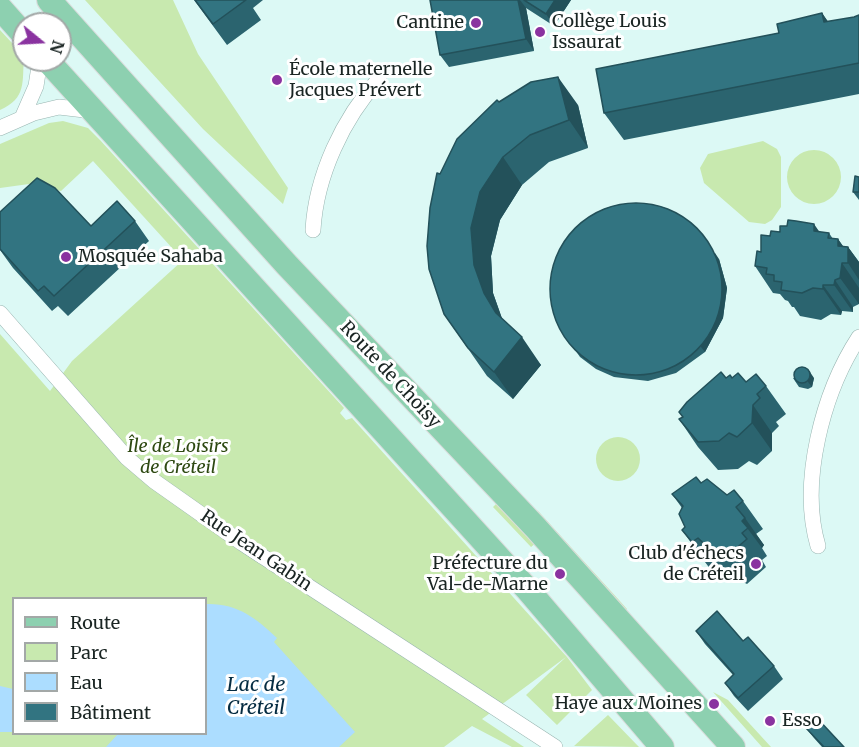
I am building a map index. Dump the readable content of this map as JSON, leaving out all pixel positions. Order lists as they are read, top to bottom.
{
  "streets": {
    "main road": ["Route de Choisy"],
    "street": ["Rue Jean Gabin"]
  },
  "water": ["Lac de Créteil"],
  "parks": ["Île de Loisirs de Créteil"],
  "places": [
    "Cantine",
    "Collège Louis Issaurat",
    "École maternelle Jacques Prévert",
    "Mosquée Sahaba",
    "Club d'échecs de Créteil",
    "Préfecture du Val-de-Marne",
    "Haye aux Moines",
    "Esso"
  ],
  "legend": [
    "Route",
    "Parc",
    "Eau",
    "Bâtiment"
  ],
  "north": "right"
}
